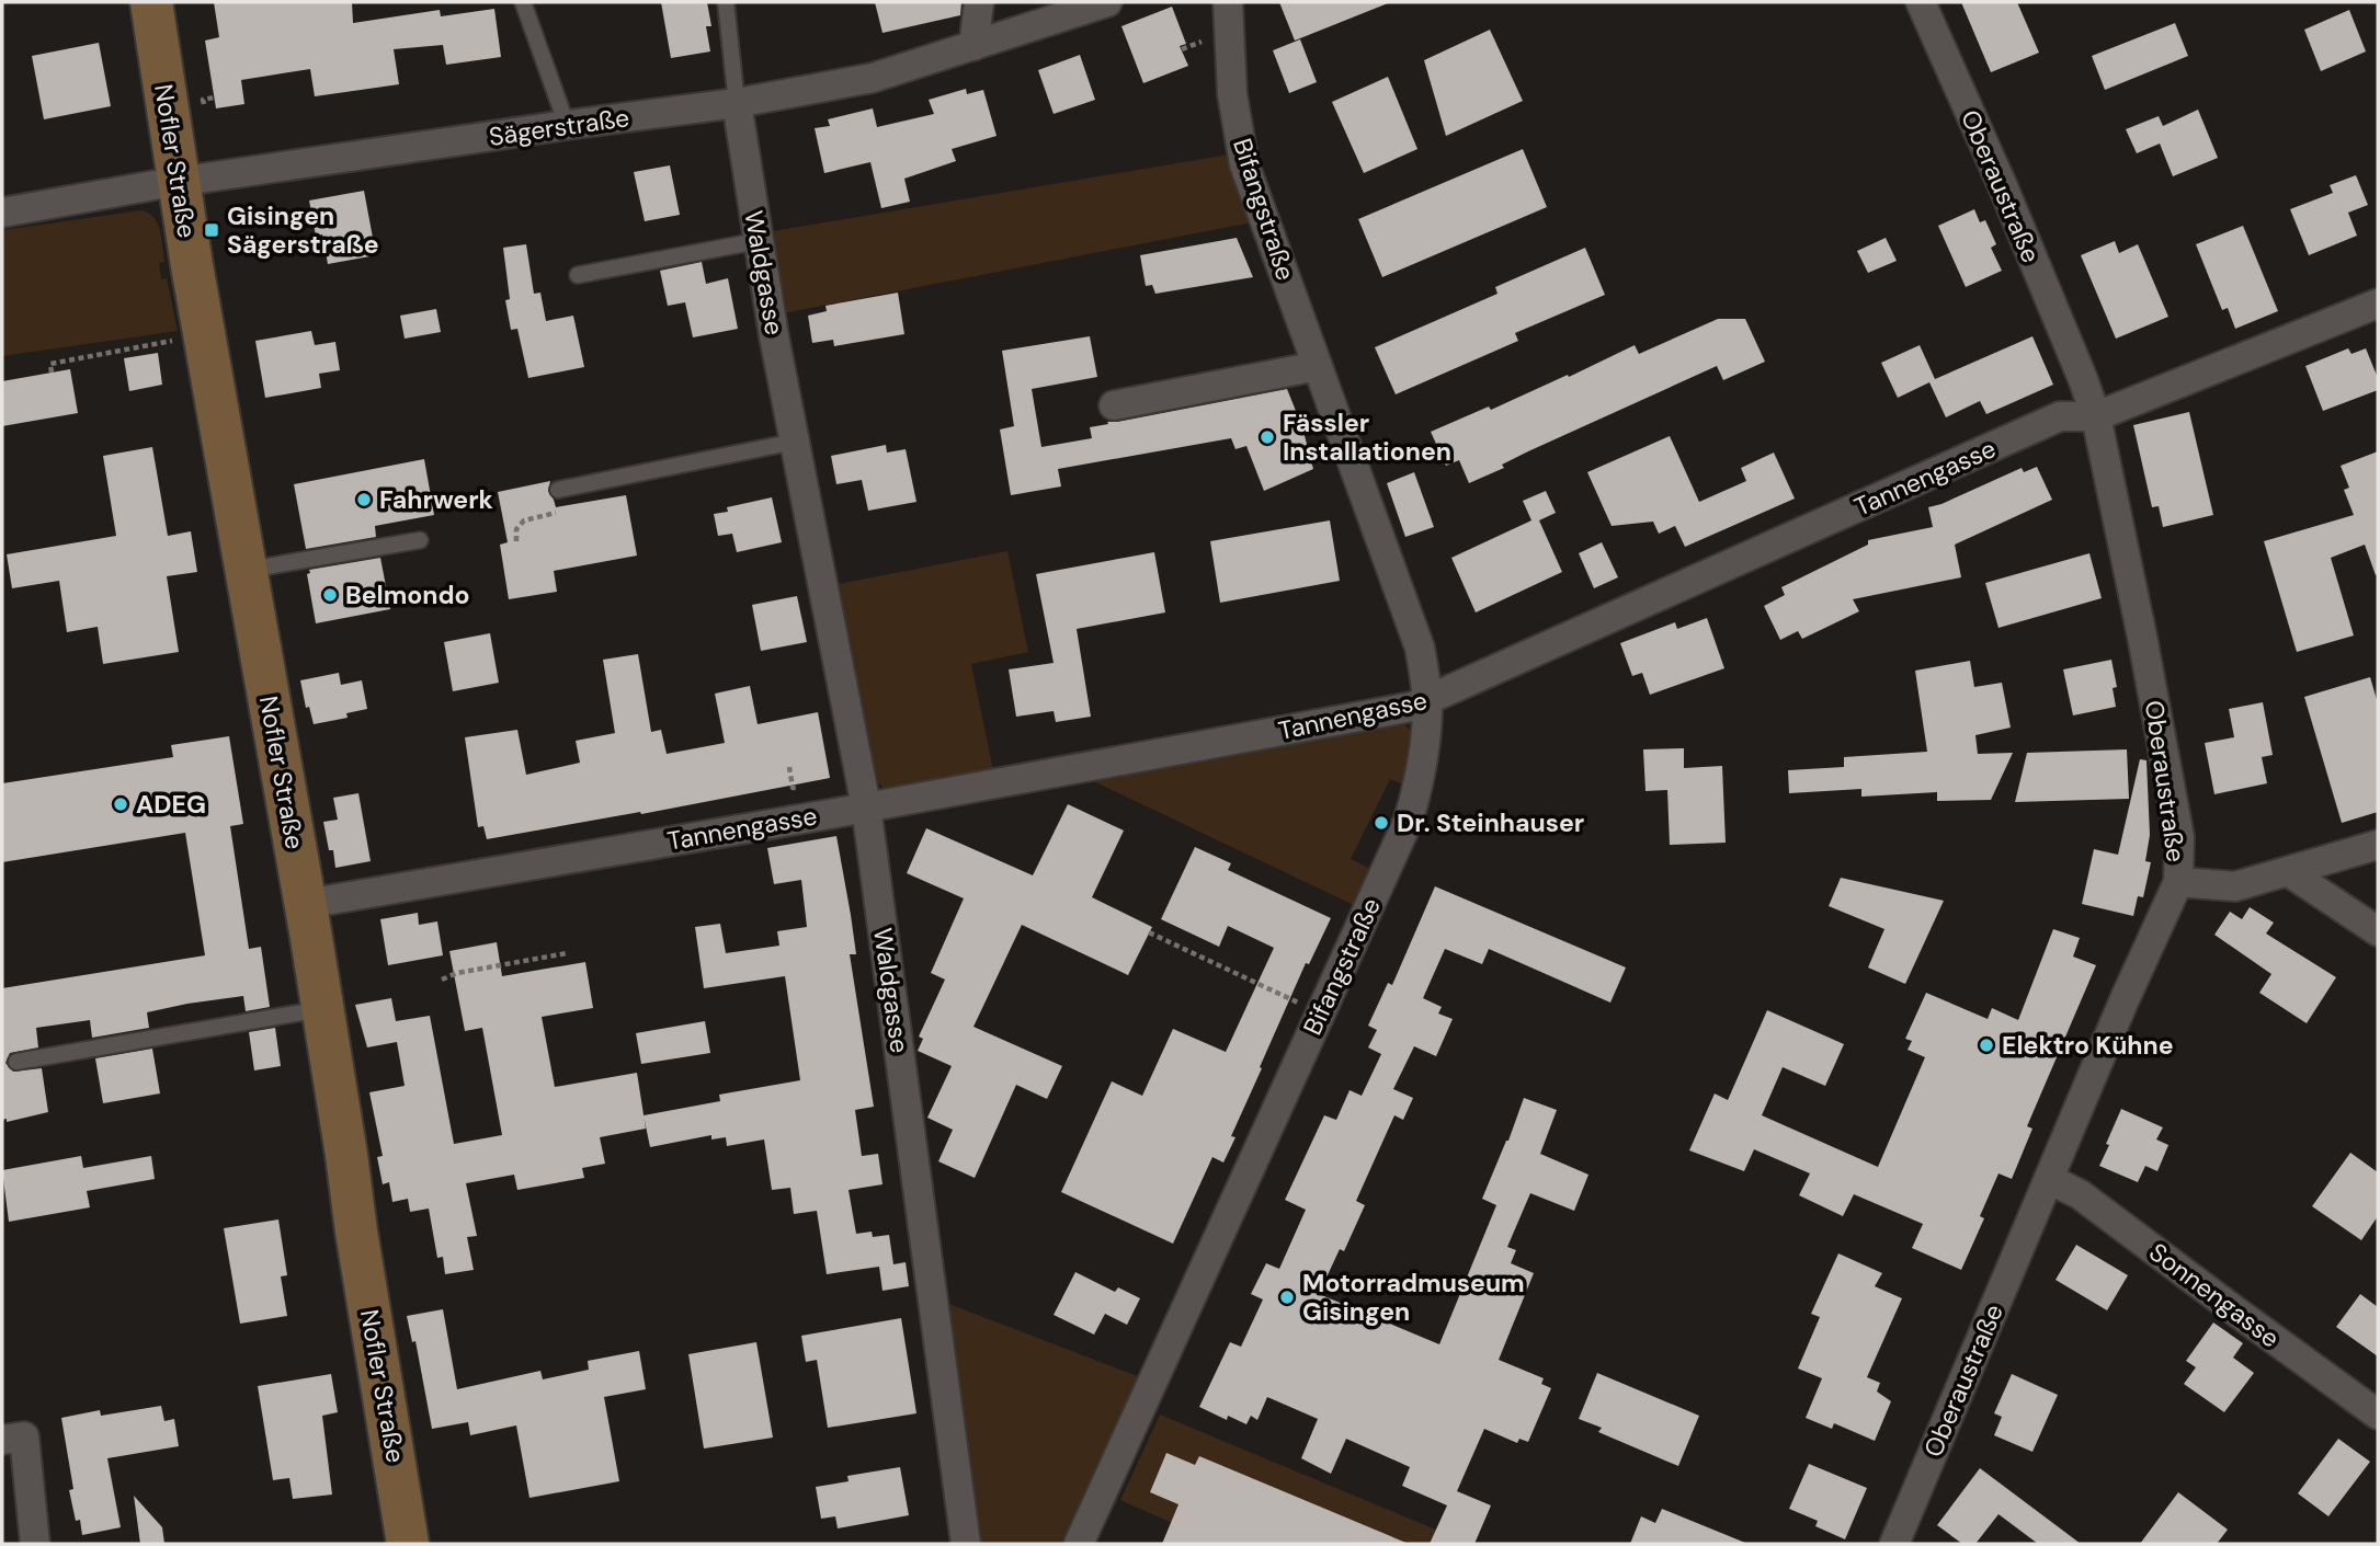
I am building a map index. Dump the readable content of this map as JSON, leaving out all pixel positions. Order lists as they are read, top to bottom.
{
  "streets": {
    "main road": ["Nofler Straße"],
    "street": [
      "Sägerstraße",
      "Oberaustraße",
      "Bifangstraße",
      "Waldgasse",
      "Tannengasse",
      "Sonnengasse"
    ]
  },
  "crossings": [
    ["Sägerstraße", "Nofler Straße"],
    ["Sägerstraße", "Waldgasse"],
    ["Nofler Straße", "Tannengasse"],
    ["Oberaustraße", "Tannengasse"],
    ["Oberaustraße", "Sonnengasse"],
    ["Bifangstraße", "Tannengasse"],
    ["Waldgasse", "Tannengasse"]
  ],
  "places": {
    "transit": ["Gisingen Sägerstraße"],
    "other": [
      "Fässler Installationen",
      "Fahrwerk",
      "Belmondo",
      "ADEG",
      "Dr. Steinhauser",
      "Elektro Kühne",
      "Motorradmuseum Gisingen"
    ]
  }
}
